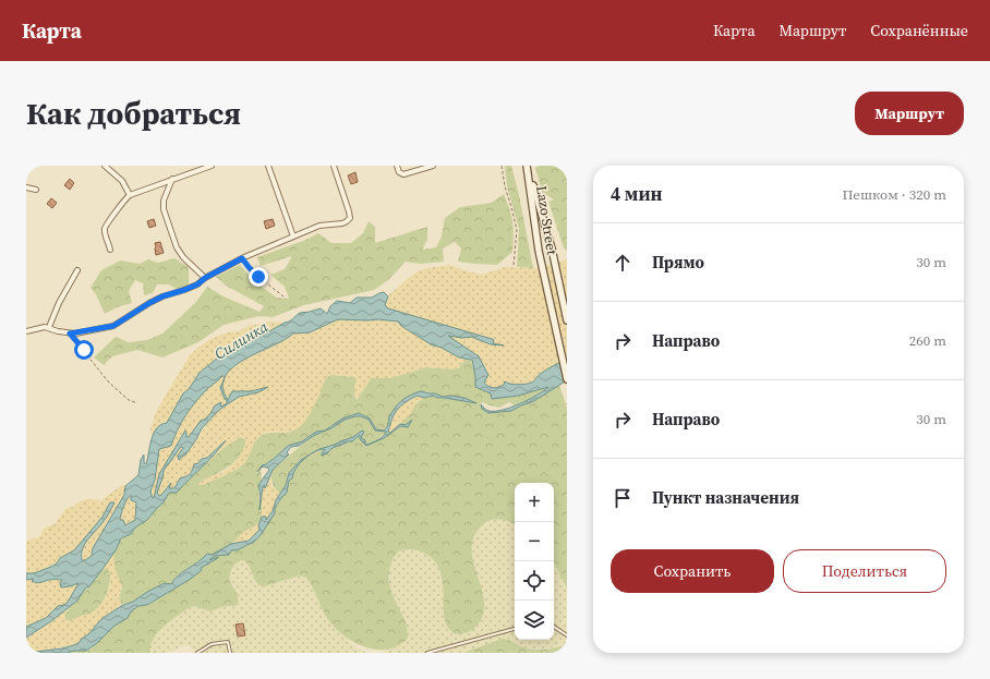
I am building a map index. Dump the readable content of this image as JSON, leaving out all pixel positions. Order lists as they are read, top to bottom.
{
  "streets": {
    "main road": ["Lazo Street"]
  },
  "water": ["Силинка"],
  "page": {
    "header": "Карта",
    "nav": ["Карта", "Маршрут", "Сохранённые"],
    "buttons": [
      "Маршрут",
      ["Сохранить", "Поделиться"]
    ],
    "title": "Как добраться",
    "heading": ["4 мин", "Пешком · 320 m"],
    "list": [
      ["Прямо", "30 m"],
      ["Направо", "260 m"],
      ["Направо", "30 m"],
      "Пункт назначения"
    ],
    "map_buttons": ["+", "−"]
  }
}
